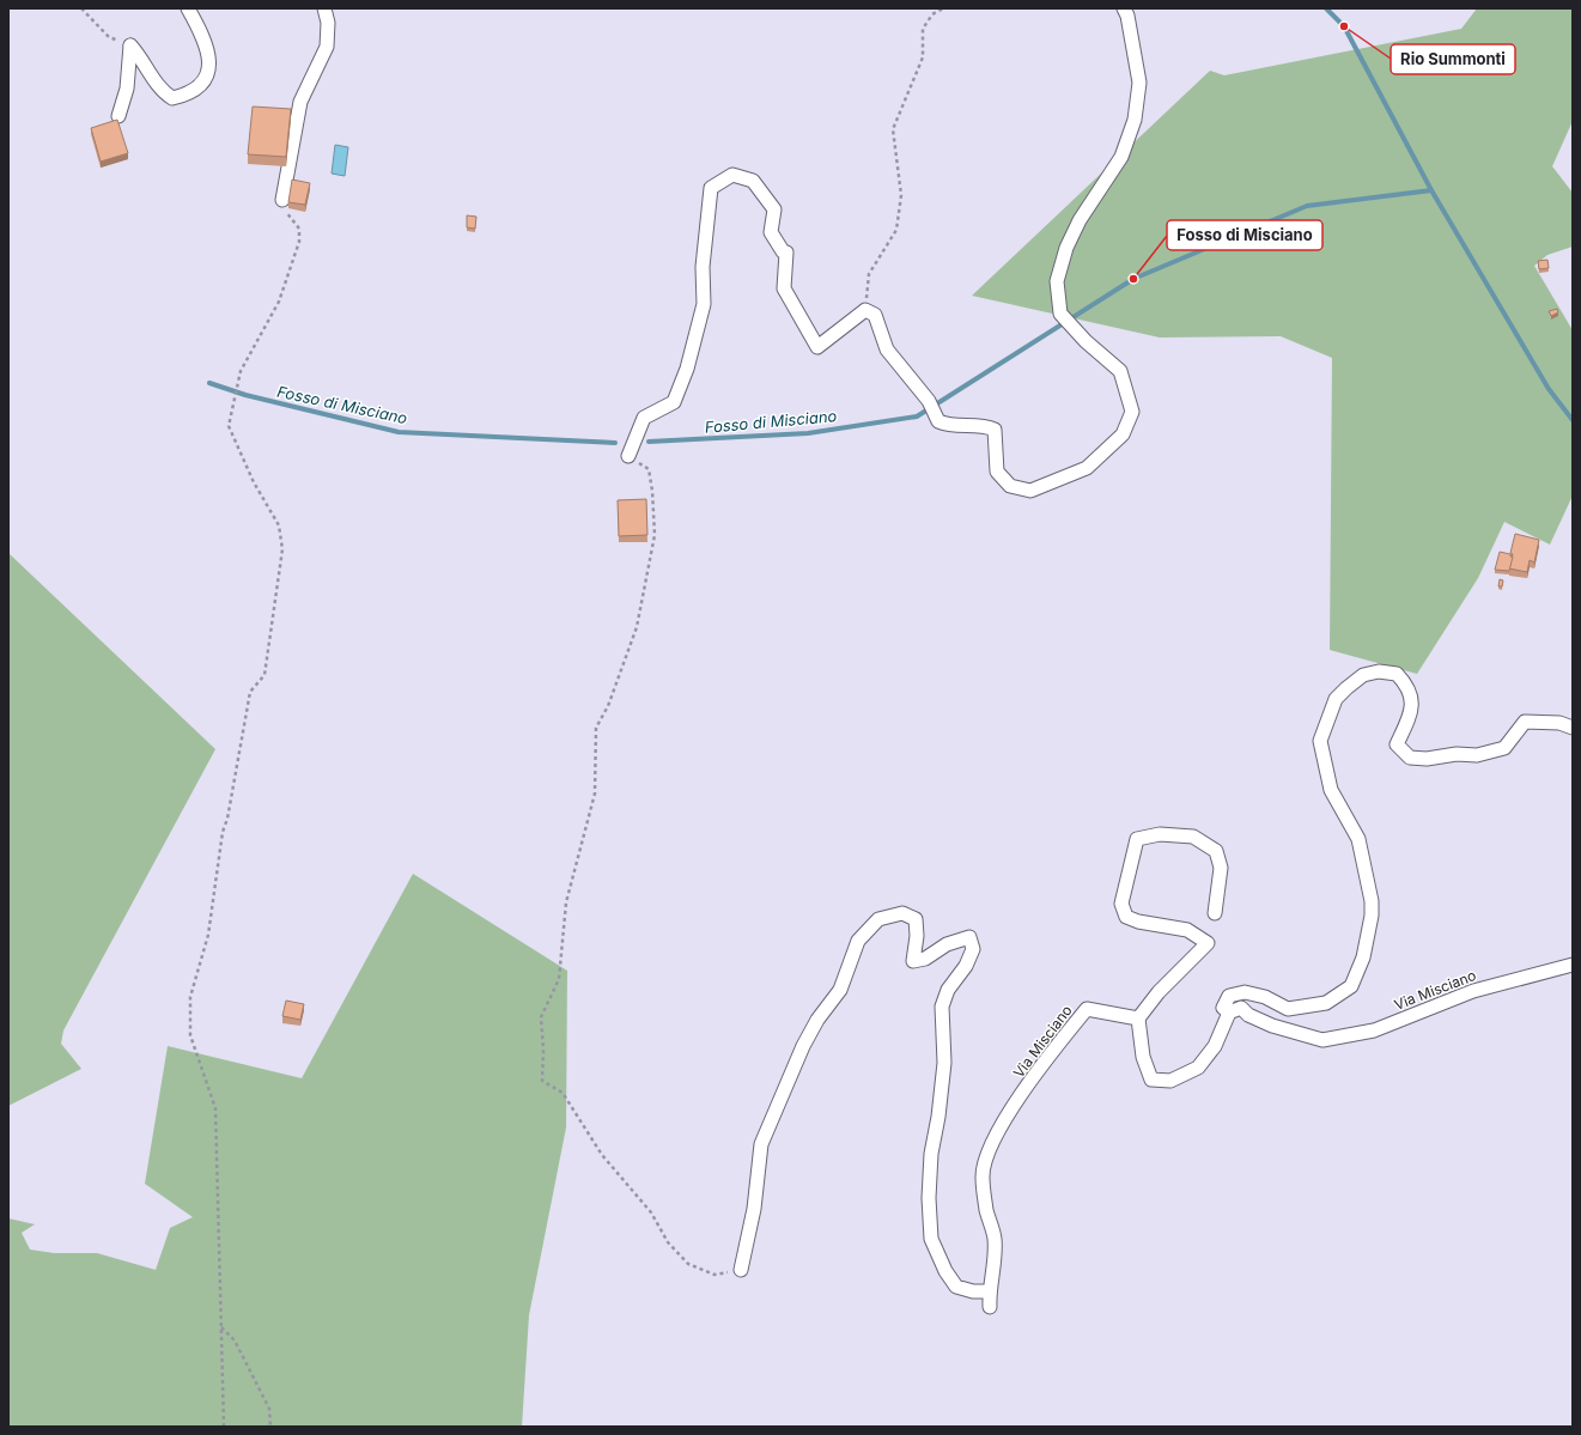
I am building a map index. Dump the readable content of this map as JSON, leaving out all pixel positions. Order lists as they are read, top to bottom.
{
  "streets": {
    "street": ["Via Misciano"]
  },
  "water": ["Fosso di Misciano"],
  "places": ["Rio Summonti", "Fosso di Misciano"]
}
